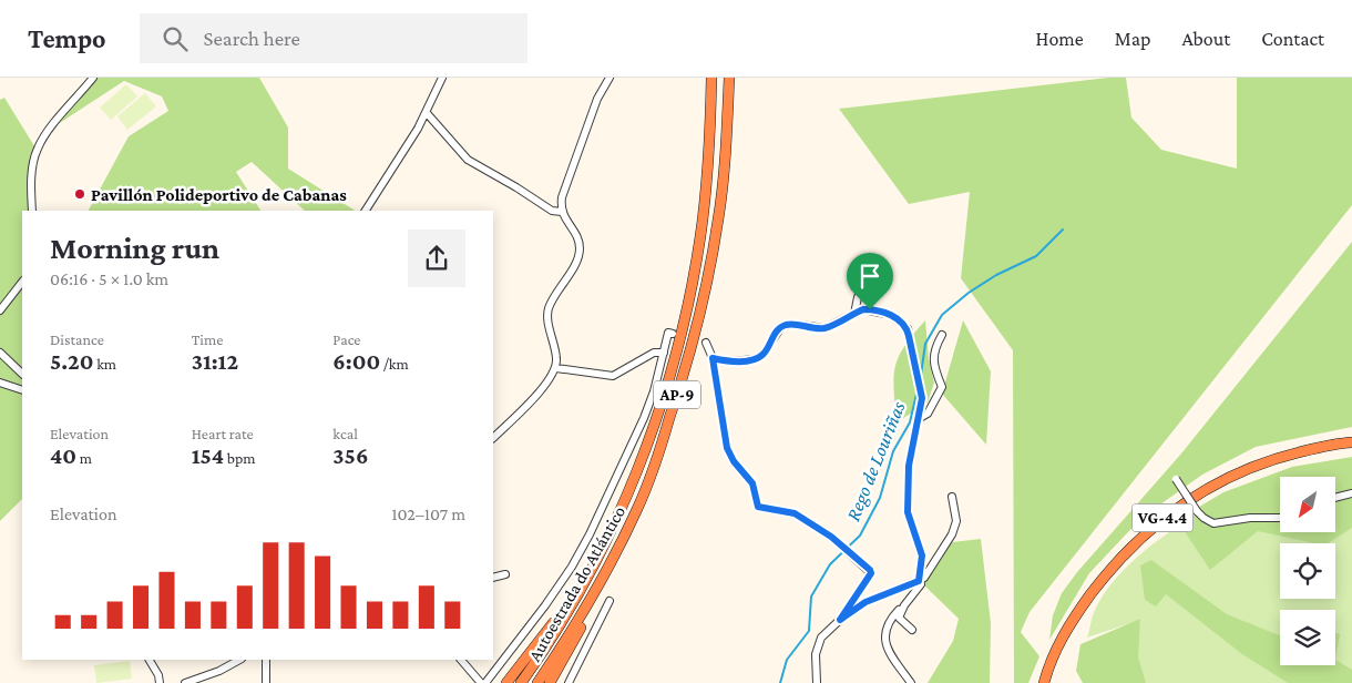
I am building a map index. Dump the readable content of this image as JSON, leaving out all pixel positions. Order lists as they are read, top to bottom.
{
  "streets": {
    "highway": ["AP-9", "VG-4.4", "Autoestrada do Atlántico"]
  },
  "water": ["Rego de Louriñas"],
  "places": ["Pavillón Polideportivo de Cabanas"],
  "north": "bottom left",
  "page": {
    "header": "Tempo",
    "search": "Search here",
    "nav": [
      "Home",
      "Map",
      "About",
      "Contact"
    ],
    "heading": ["Morning run", "06:16 · 5 × 1.0 km"],
    "stats": [
      ["Distance", "5.20 km"],
      ["Time", "31:12"],
      ["Pace", "6:00 /km"],
      ["Elevation", "40 m"],
      ["Heart rate", "154 bpm"],
      ["kcal", "356"]
    ],
    "chart": ["Elevation", "102–107 m"]
  }
}
